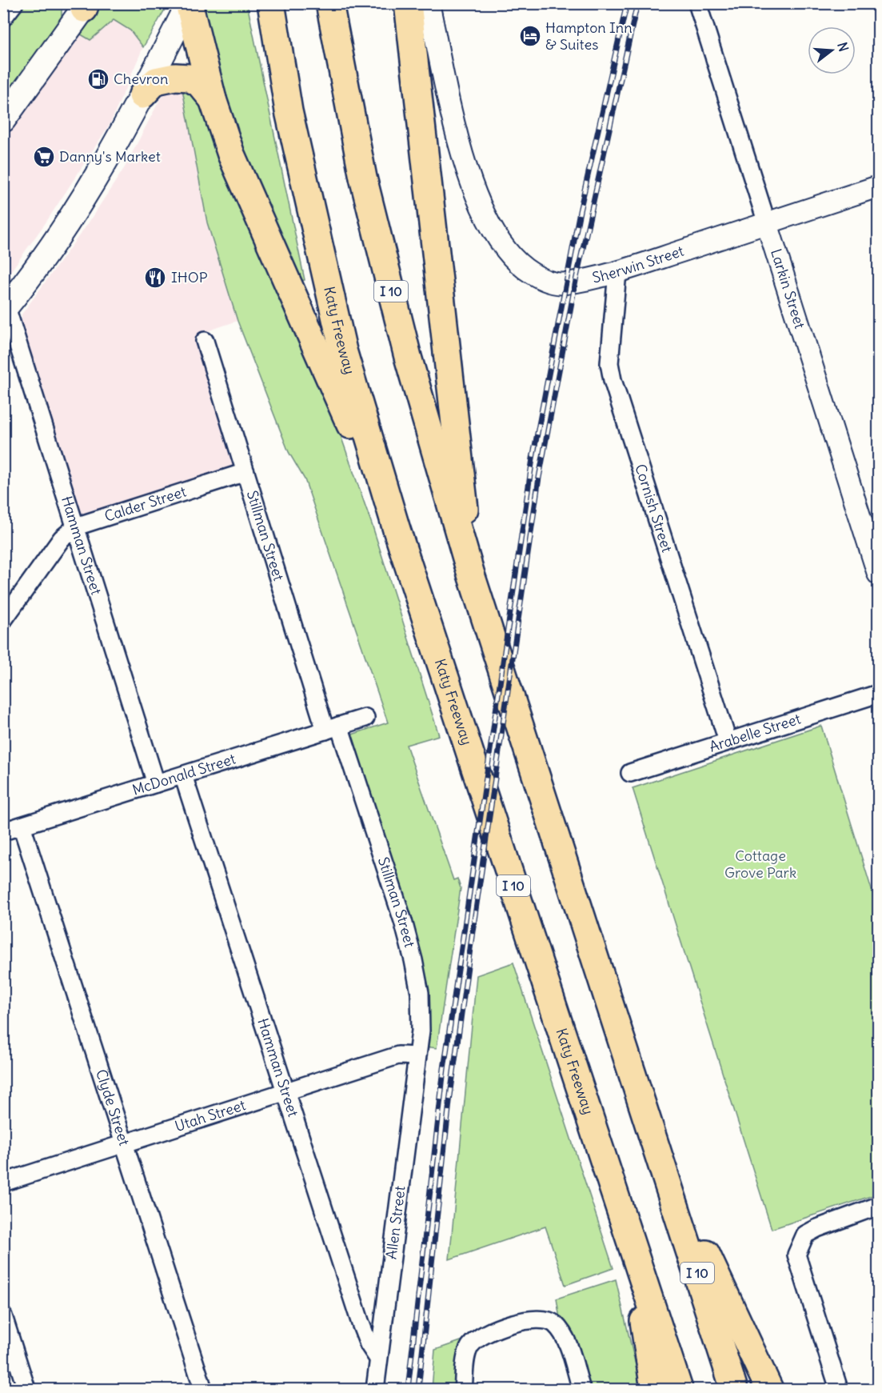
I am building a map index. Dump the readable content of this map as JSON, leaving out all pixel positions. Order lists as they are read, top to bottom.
{
  "streets": {
    "highway": ["I 10", "Katy Freeway"],
    "street": [
      "Sherwin Street",
      "Larkin Street",
      "Calder Street",
      "Cornish Street",
      "Stillman Street",
      "Hamman Street",
      "Arabelle Street",
      "McDonald Street",
      "Clyde Street",
      "Utah Street",
      "Allen Street"
    ]
  },
  "crossings": [
    ["Sherwin Street", "Larkin Street"],
    ["Sherwin Street", "Cornish Street"],
    ["Calder Street", "Stillman Street"],
    ["Calder Street", "Hamman Street"],
    ["Cornish Street", "Arabelle Street"],
    ["Stillman Street", "McDonald Street"],
    ["Stillman Street", "Utah Street"],
    ["Stillman Street", "Allen Street"],
    ["Hamman Street", "McDonald Street"],
    ["Hamman Street", "Utah Street"],
    ["Hamman Street", "Allen Street"],
    ["McDonald Street", "Clyde Street"],
    ["Clyde Street", "Utah Street"],
    ["Utah Street", "Allen Street"]
  ],
  "parks": ["Cottage Grove Park"],
  "places": {
    "hotel": ["Hampton Inn & Suites"],
    "fuel station": ["Chevron"],
    "supermarket": ["Danny's Market"],
    "restaurant": ["IHOP"]
  },
  "north": "right"
}
